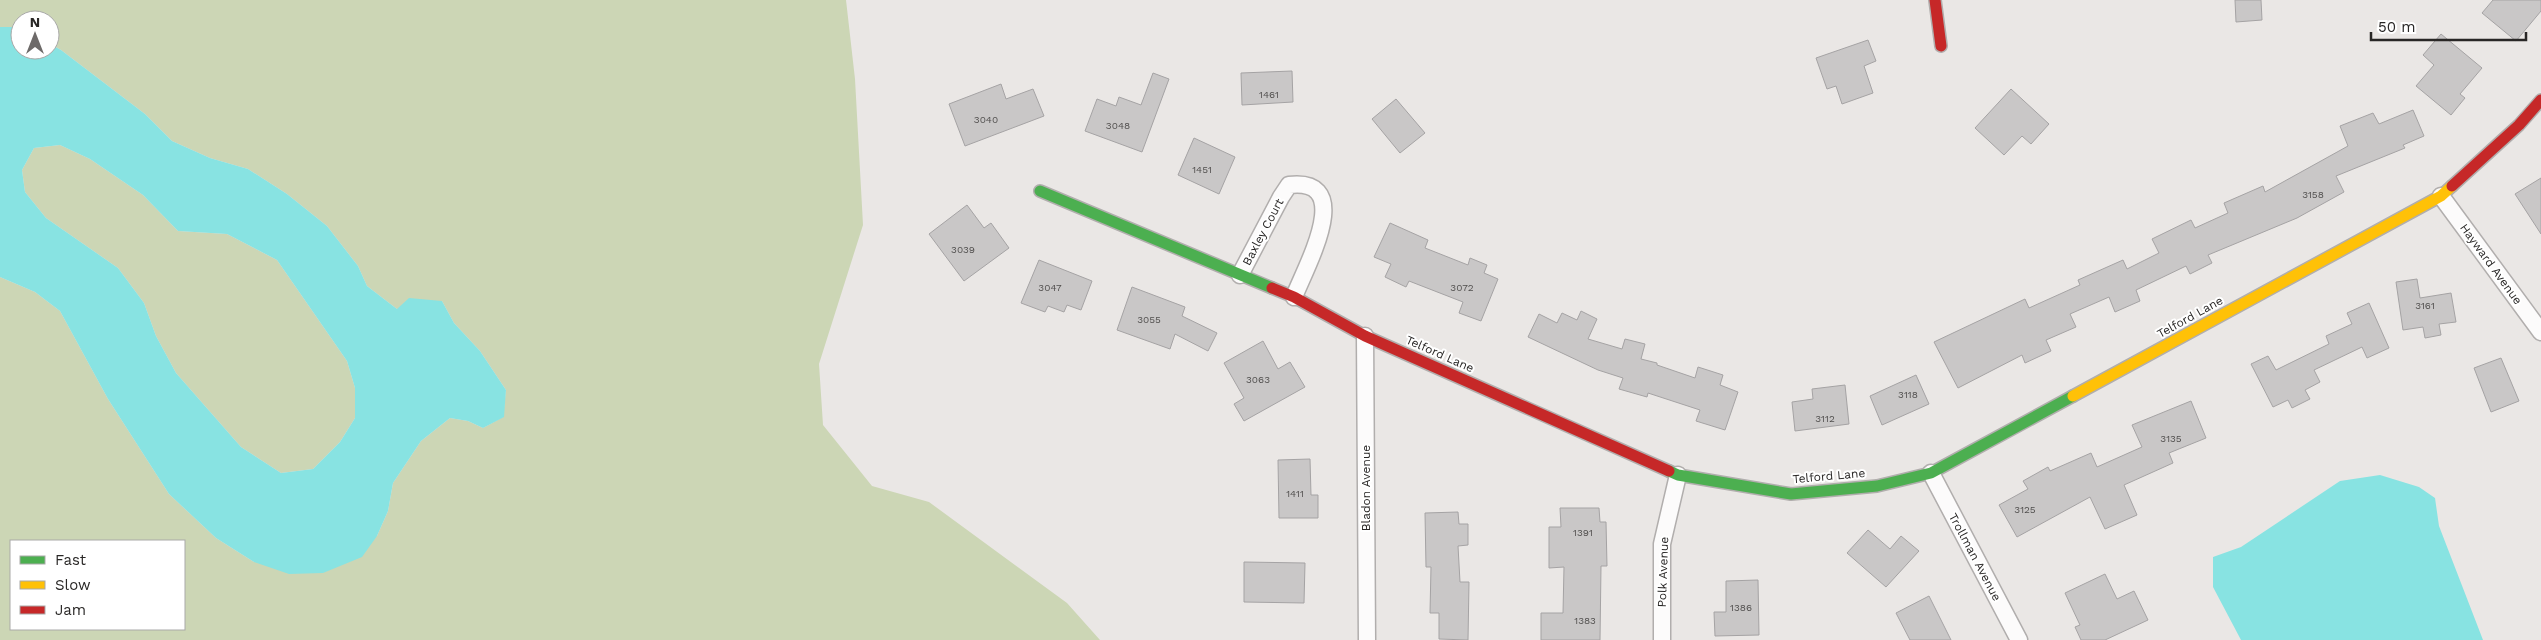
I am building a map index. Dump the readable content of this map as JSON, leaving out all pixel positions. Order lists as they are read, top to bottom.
{
  "streets": {
    "street": [
      "Baxley Court",
      "Hayward Avenue",
      "Telford Lane",
      "Bladon Avenue",
      "Trollman Avenue",
      "Polk Avenue"
    ]
  },
  "crossings": [
    ["Baxley Court", "Telford Lane"],
    ["Hayward Avenue", "Telford Lane"],
    ["Telford Lane", "Bladon Avenue"],
    ["Telford Lane", "Trollman Avenue"],
    ["Telford Lane", "Polk Avenue"]
  ],
  "house_numbers": [
    "1461",
    "3040",
    "3048",
    "1451",
    "3158",
    "3039",
    "3047",
    "3072",
    "3161",
    "3055",
    "3063",
    "3118",
    "3112",
    "3135",
    "1411",
    "3125",
    "1391",
    "1386",
    "1383"
  ],
  "legend": ["Fast", "Slow", "Jam"],
  "scale_bar": "50 m",
  "north": "top"
}
